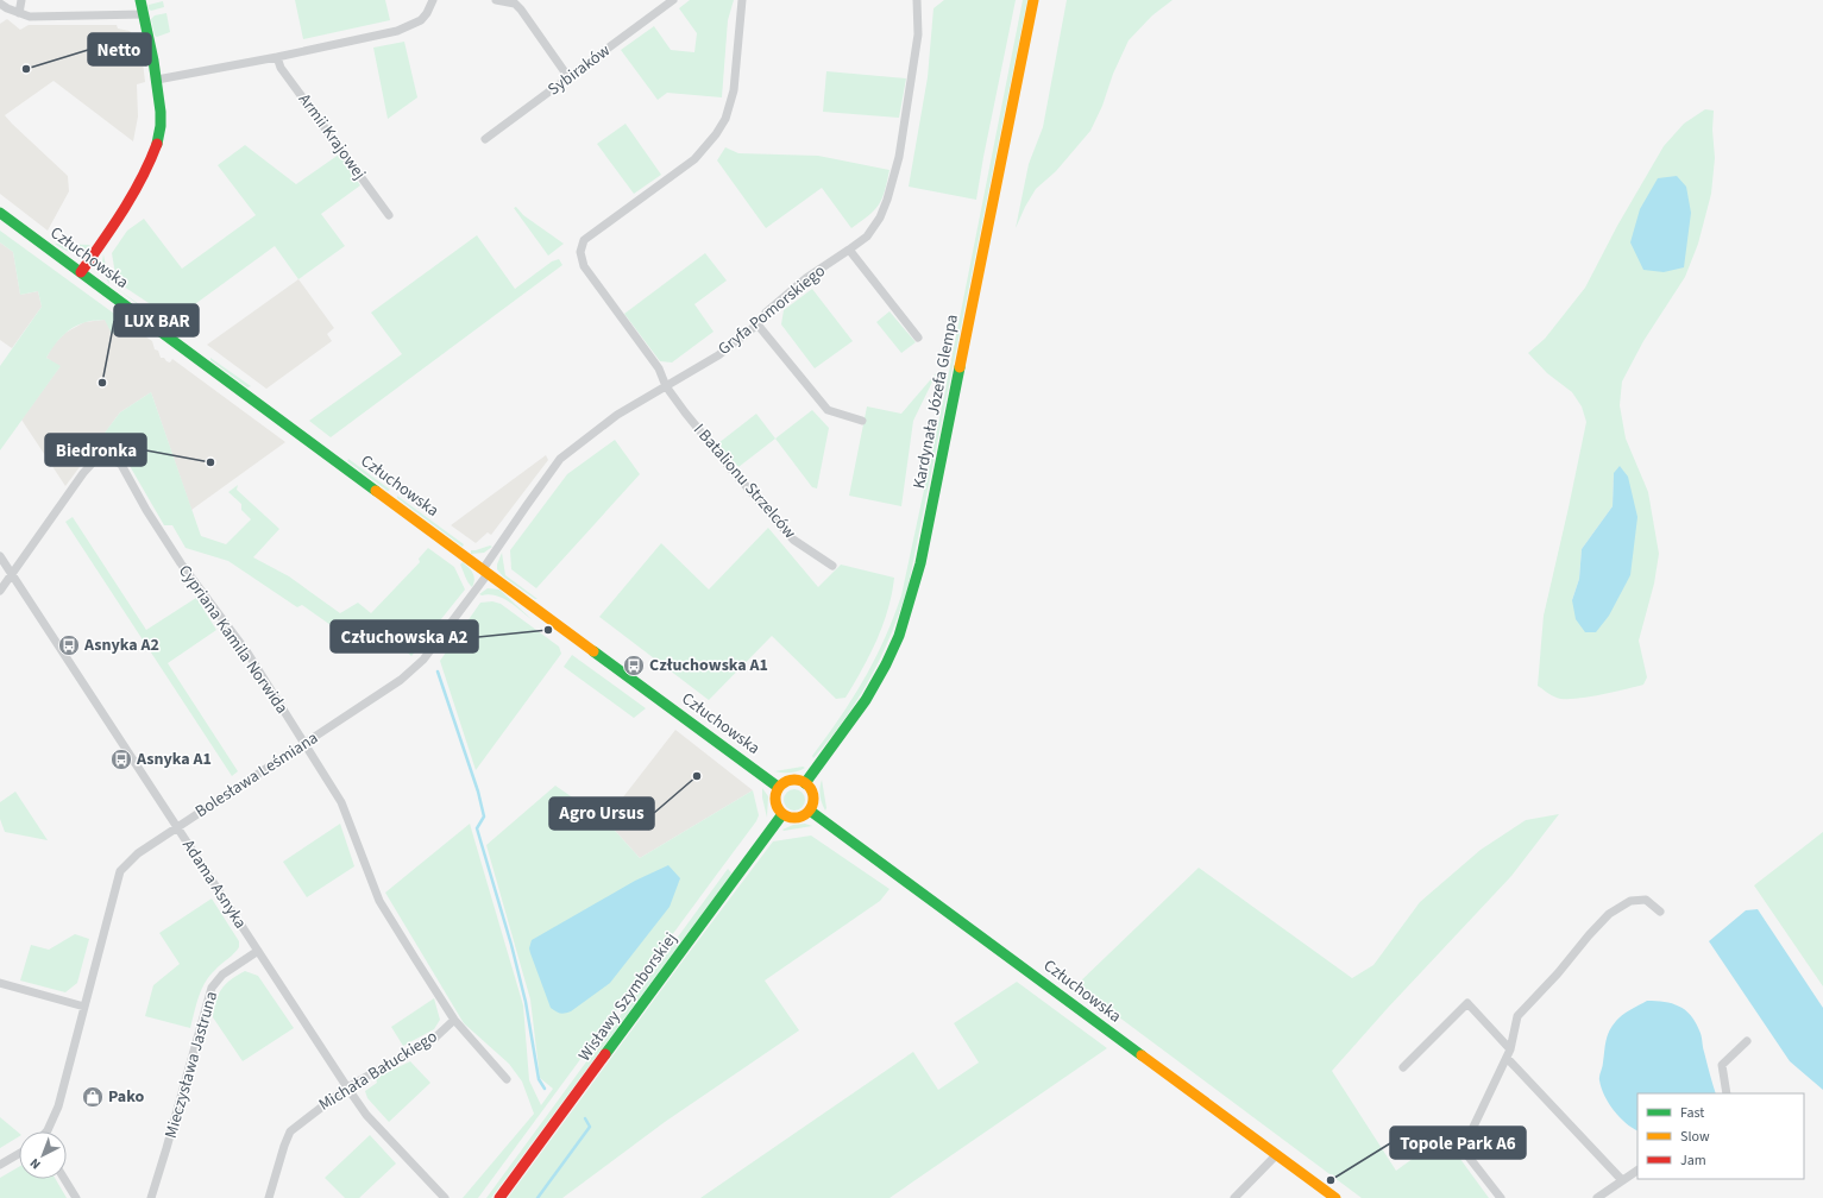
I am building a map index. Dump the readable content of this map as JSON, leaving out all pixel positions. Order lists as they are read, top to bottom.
{
  "streets": {
    "main road": ["Człuchowska", "Kardynała Józefa Glempa", "Wisławy Szymborskiej"],
    "street": [
      "Sybiraków",
      "Armii Krajowej",
      "Gryfa Pomorskiego",
      "I Batalionu Strzelców",
      "Cypriana Kamila Norwida",
      "Bolesława Leśmiana",
      "Adama Asnyka",
      "Mieczysława Jastruna",
      "Michała Bałuckiego"
    ]
  },
  "crossings": [
    ["Człuchowska", "Gryfa Pomorskiego"],
    ["Człuchowska", "Kardynała Józefa Glempa"],
    ["Człuchowska", "Bolesława Leśmiana"],
    ["Człuchowska", "Wisławy Szymborskiej"],
    ["Gryfa Pomorskiego", "I Batalionu Strzelców"],
    ["Gryfa Pomorskiego", "Bolesława Leśmiana"],
    ["Kardynała Józefa Glempa", "Wisławy Szymborskiej"],
    ["Cypriana Kamila Norwida", "Bolesława Leśmiana"],
    ["Cypriana Kamila Norwida", "Adama Asnyka"],
    ["Cypriana Kamila Norwida", "Michała Bałuckiego"],
    ["Bolesława Leśmiana", "Adama Asnyka"],
    ["Adama Asnyka", "Mieczysława Jastruna"],
    ["Adama Asnyka", "Michała Bałuckiego"]
  ],
  "places": {
    "other": [
      "Netto",
      "LUX BAR",
      "Biedronka",
      "Człuchowska A2",
      "Agro Ursus",
      "Topole Park A6"
    ],
    "bus stop": ["Asnyka A2", "Człuchowska A1", "Asnyka A1"],
    "shop": ["Pako"]
  },
  "legend": ["Fast", "Slow", "Jam"],
  "north": "bottom left"
}
